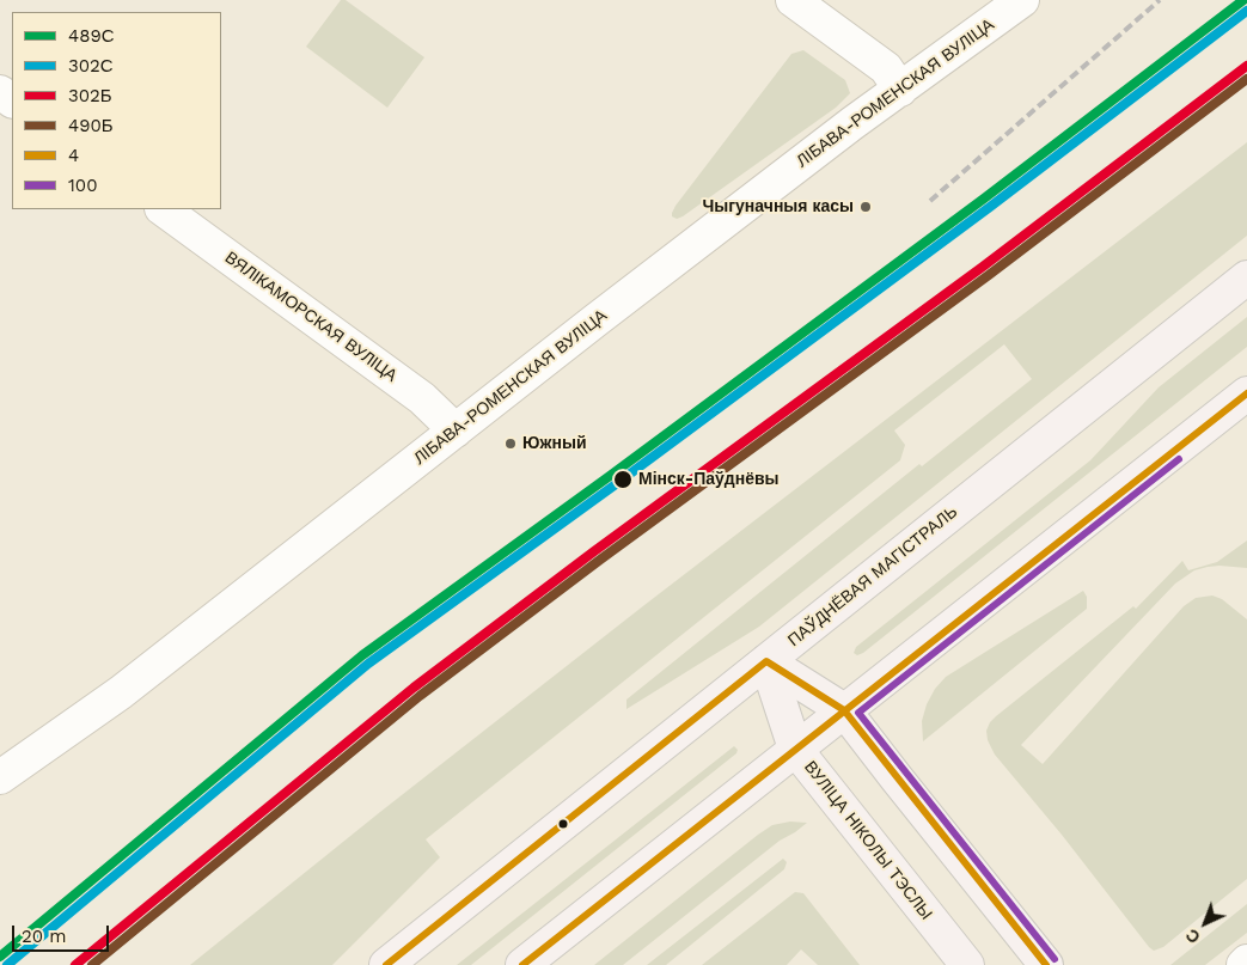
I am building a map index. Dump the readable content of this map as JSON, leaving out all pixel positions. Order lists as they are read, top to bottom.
{
  "streets": {
    "main road": ["ПАЎДНЁВАЯ МАГІСТРАЛЬ", "ВУЛІЦА НІКОЛЫ ТЭСЛЫ"],
    "street": ["ЛІБАВА-РОМЕНСКАЯ ВУЛІЦА", "ВЯЛІКАМОРСКАЯ ВУЛІЦА"]
  },
  "crossings": [
    ["ЛІБАВА-РОМЕНСКАЯ ВУЛІЦА", "ВЯЛІКАМОРСКАЯ ВУЛІЦА"],
    ["ПАЎДНЁВАЯ МАГІСТРАЛЬ", "ВУЛІЦА НІКОЛЫ ТЭСЛЫ"]
  ],
  "places": ["Чыгуначныя касы", "Южный", "Мінск-Паўднёвы"],
  "lines": [
    "transit line 489С",
    "transit line 302С",
    "transit line 302Б",
    "transit line 490Б",
    "transit line 4",
    "transit line 100"
  ],
  "legend": [
    "489С",
    "302С",
    "302Б",
    "490Б",
    "4",
    "100"
  ],
  "scale_bar": "20 m",
  "north": "bottom left"
}
